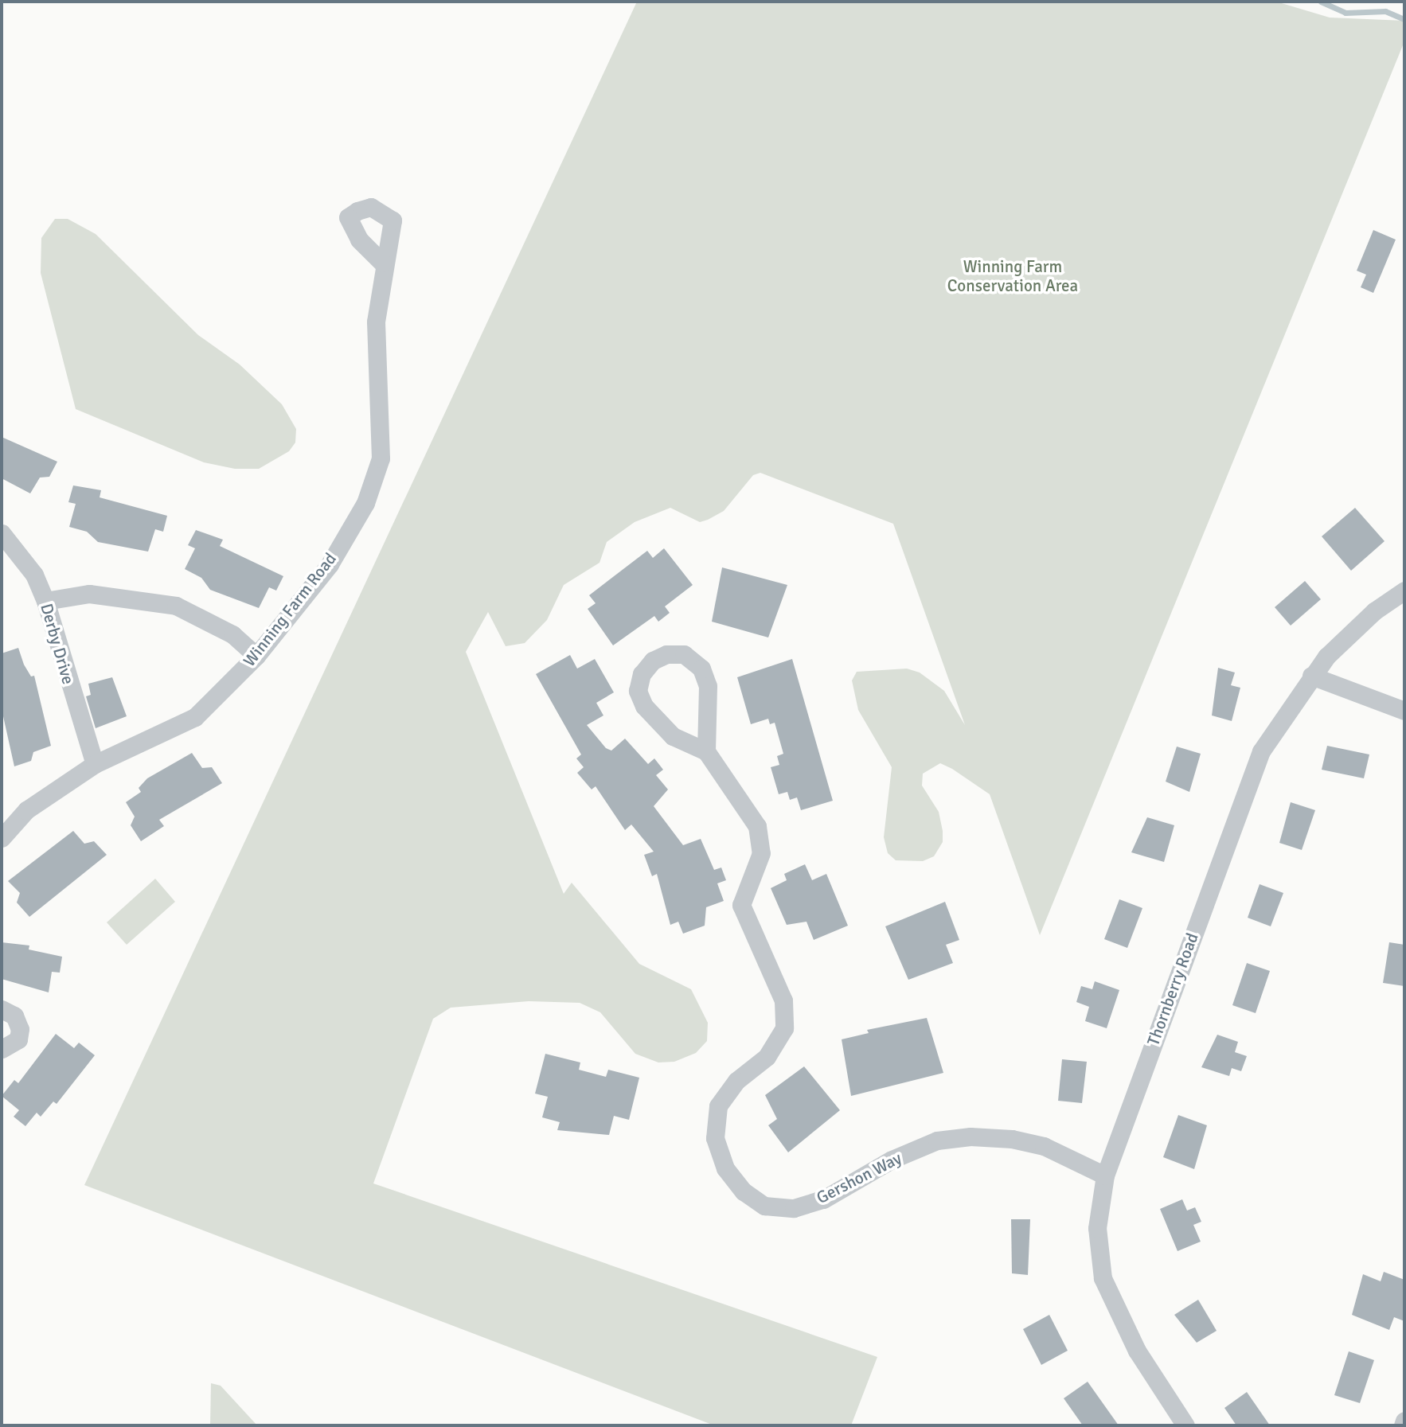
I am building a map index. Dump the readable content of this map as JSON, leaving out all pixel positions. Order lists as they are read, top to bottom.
{
  "streets": {
    "street": [
      "Winning Farm Road",
      "Derby Drive",
      "Thornberry Road",
      "Gershon Way"
    ]
  },
  "crossings": [
    ["Winning Farm Road", "Derby Drive"],
    ["Thornberry Road", "Gershon Way"]
  ],
  "parks": ["Winning Farm Conservation Area"]
}
